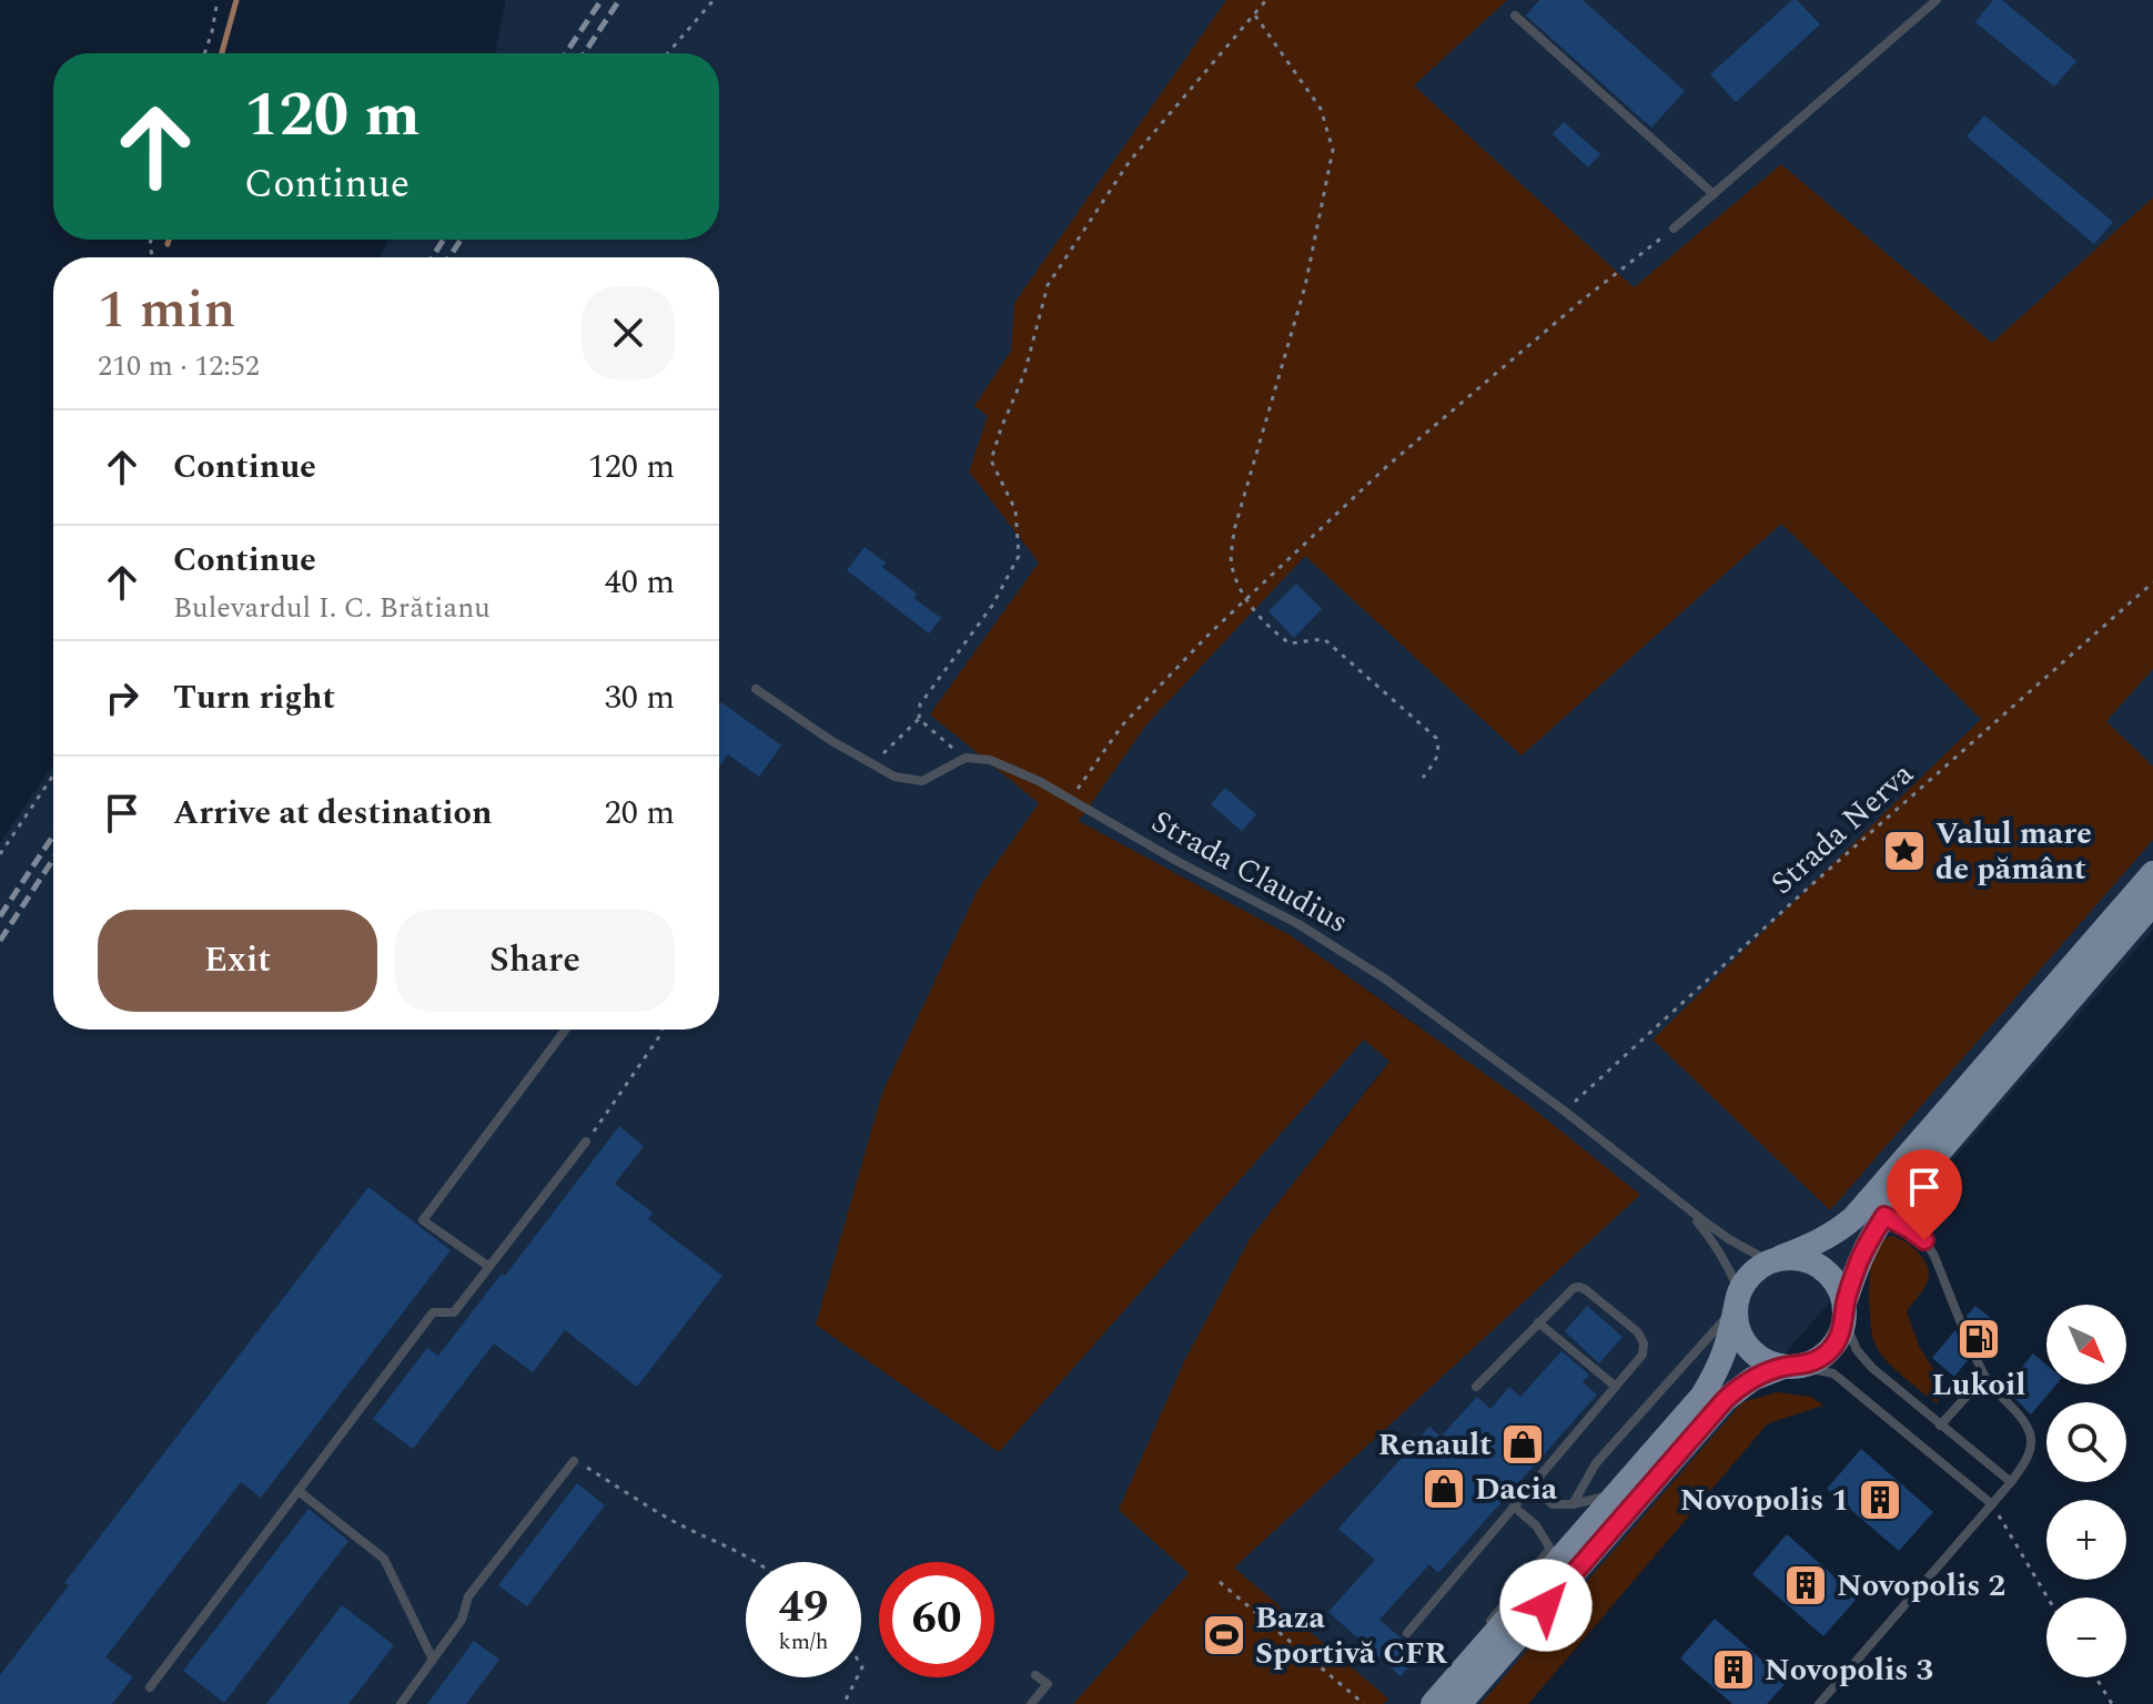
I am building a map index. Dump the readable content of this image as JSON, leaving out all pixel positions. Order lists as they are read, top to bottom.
{
  "streets": {
    "lane": ["Strada Claudius"],
    "path": ["Strada Nerva"]
  },
  "crossings": [
    ["Strada Nerva", "Strada Claudius"]
  ],
  "places": {
    "place": ["Valul mare de pământ"],
    "fuel station": ["Lukoil"],
    "shop": ["Renault", "Dacia"],
    "building": ["Novopolis 1", "Novopolis 2", "Novopolis 3"],
    "sports": ["Baza Sportivă CFR"]
  },
  "north": "bottom right",
  "page": {
    "turn": ["120 m", "Continue"],
    "heading": ["1 min", "210 m · 12:52"],
    "list": [
      {
        "name": "Continue",
        "value": "120 m"
      },
      {
        "name": "Continue",
        "note": "Bulevardul I. C. Brătianu",
        "value": "40 m"
      },
      {
        "name": "Turn right",
        "value": "30 m"
      },
      {
        "name": "Arrive at destination",
        "value": "20 m"
      }
    ],
    "buttons": ["Exit", "Share"],
    "map_buttons": ["+", "−"],
    "speed": "49 km/h",
    "limit": "60"
  }
}
